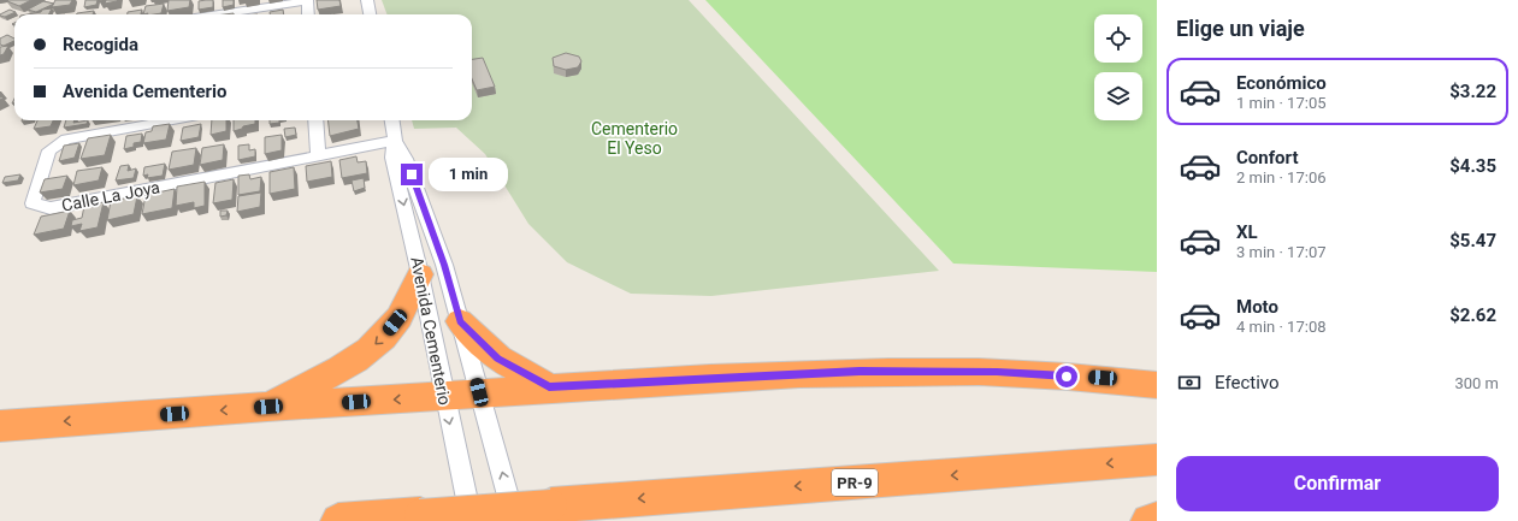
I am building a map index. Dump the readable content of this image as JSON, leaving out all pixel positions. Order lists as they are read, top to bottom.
{
  "streets": {
    "highway": ["PR-9"],
    "street": ["Calle La Joya", "Avenida Cementerio"]
  },
  "crossings": [
    ["Calle La Joya", "Avenida Cementerio"]
  ],
  "parks": ["Cementerio El Yeso"],
  "page": {
    "heading": "Elige un viaje",
    "banner": ["Recogida", "Avenida Cementerio"],
    "list": [
      {
        "name": "Económico",
        "note": "1 min · 17:05",
        "value": "$3.22"
      },
      {
        "name": "Confort",
        "note": "2 min · 17:06",
        "value": "$4.35"
      },
      {
        "name": "XL",
        "note": "3 min · 17:07",
        "value": "$5.47"
      },
      {
        "name": "Moto",
        "note": "4 min · 17:08",
        "value": "$2.62"
      }
    ],
    "bubble": "1 min",
    "pay": ["Efectivo", "300 m"],
    "buttons": "Confirmar"
  }
}
